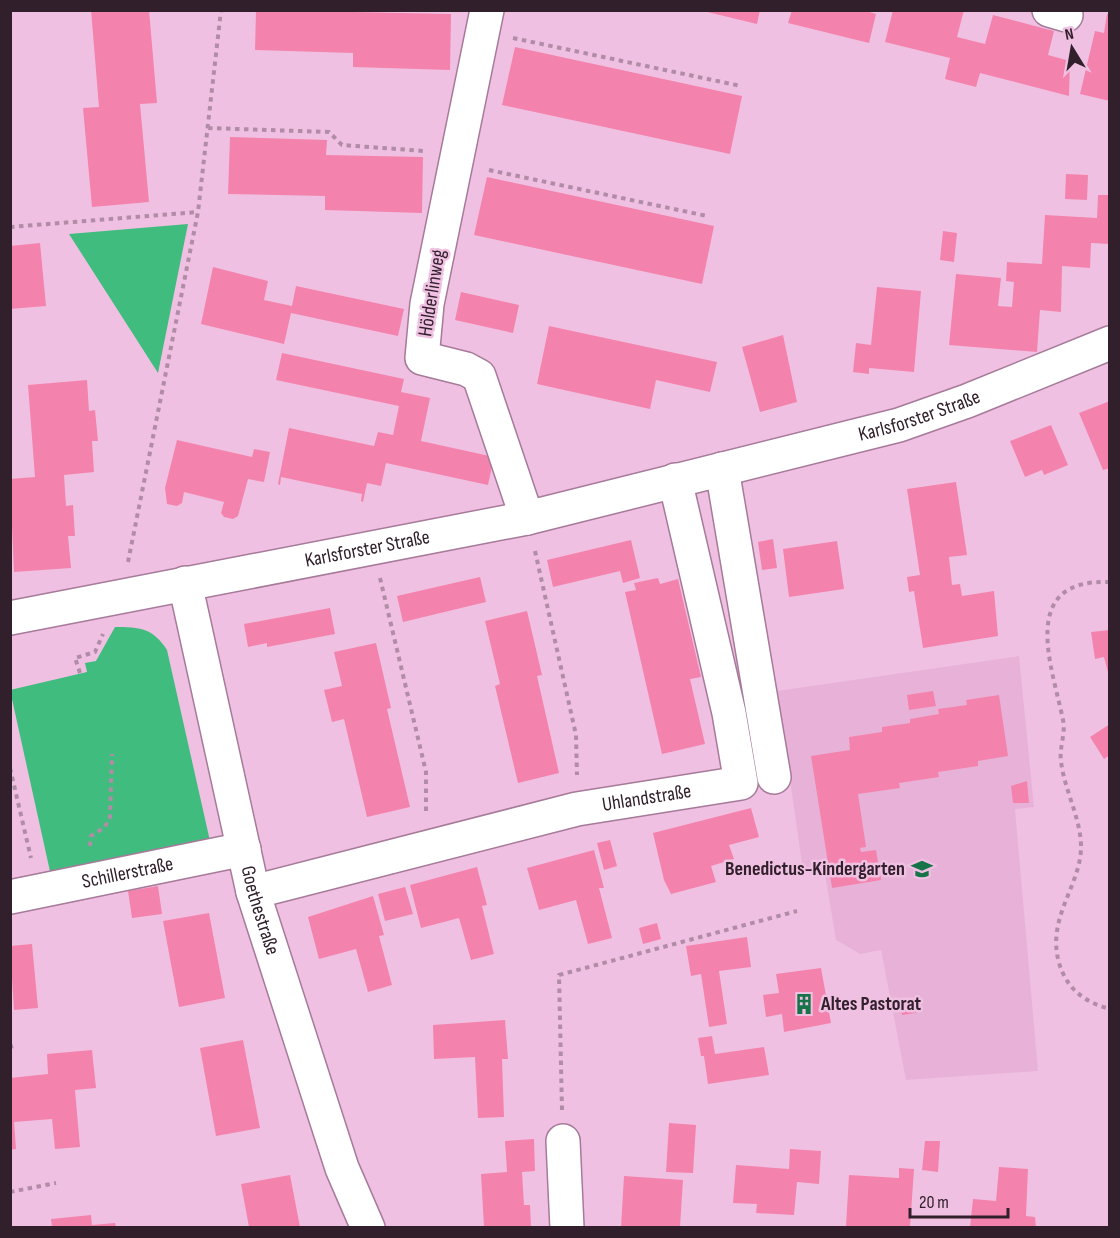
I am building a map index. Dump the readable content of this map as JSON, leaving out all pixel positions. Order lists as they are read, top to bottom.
{
  "streets": {
    "street": [
      "Hölderlinweg",
      "Karlsforster Straße",
      "Uhlandstraße",
      "Schillerstraße",
      "Goethestraße"
    ]
  },
  "crossings": [
    ["Hölderlinweg", "Karlsforster Straße"],
    ["Karlsforster Straße", "Uhlandstraße"],
    ["Karlsforster Straße", "Goethestraße"],
    ["Uhlandstraße", "Goethestraße"],
    ["Schillerstraße", "Goethestraße"]
  ],
  "places": {
    "school or university": ["Benedictus-Kindergarten"],
    "building": ["Altes Pastorat"]
  },
  "scale_bar": "20 m",
  "north": "top"
}
